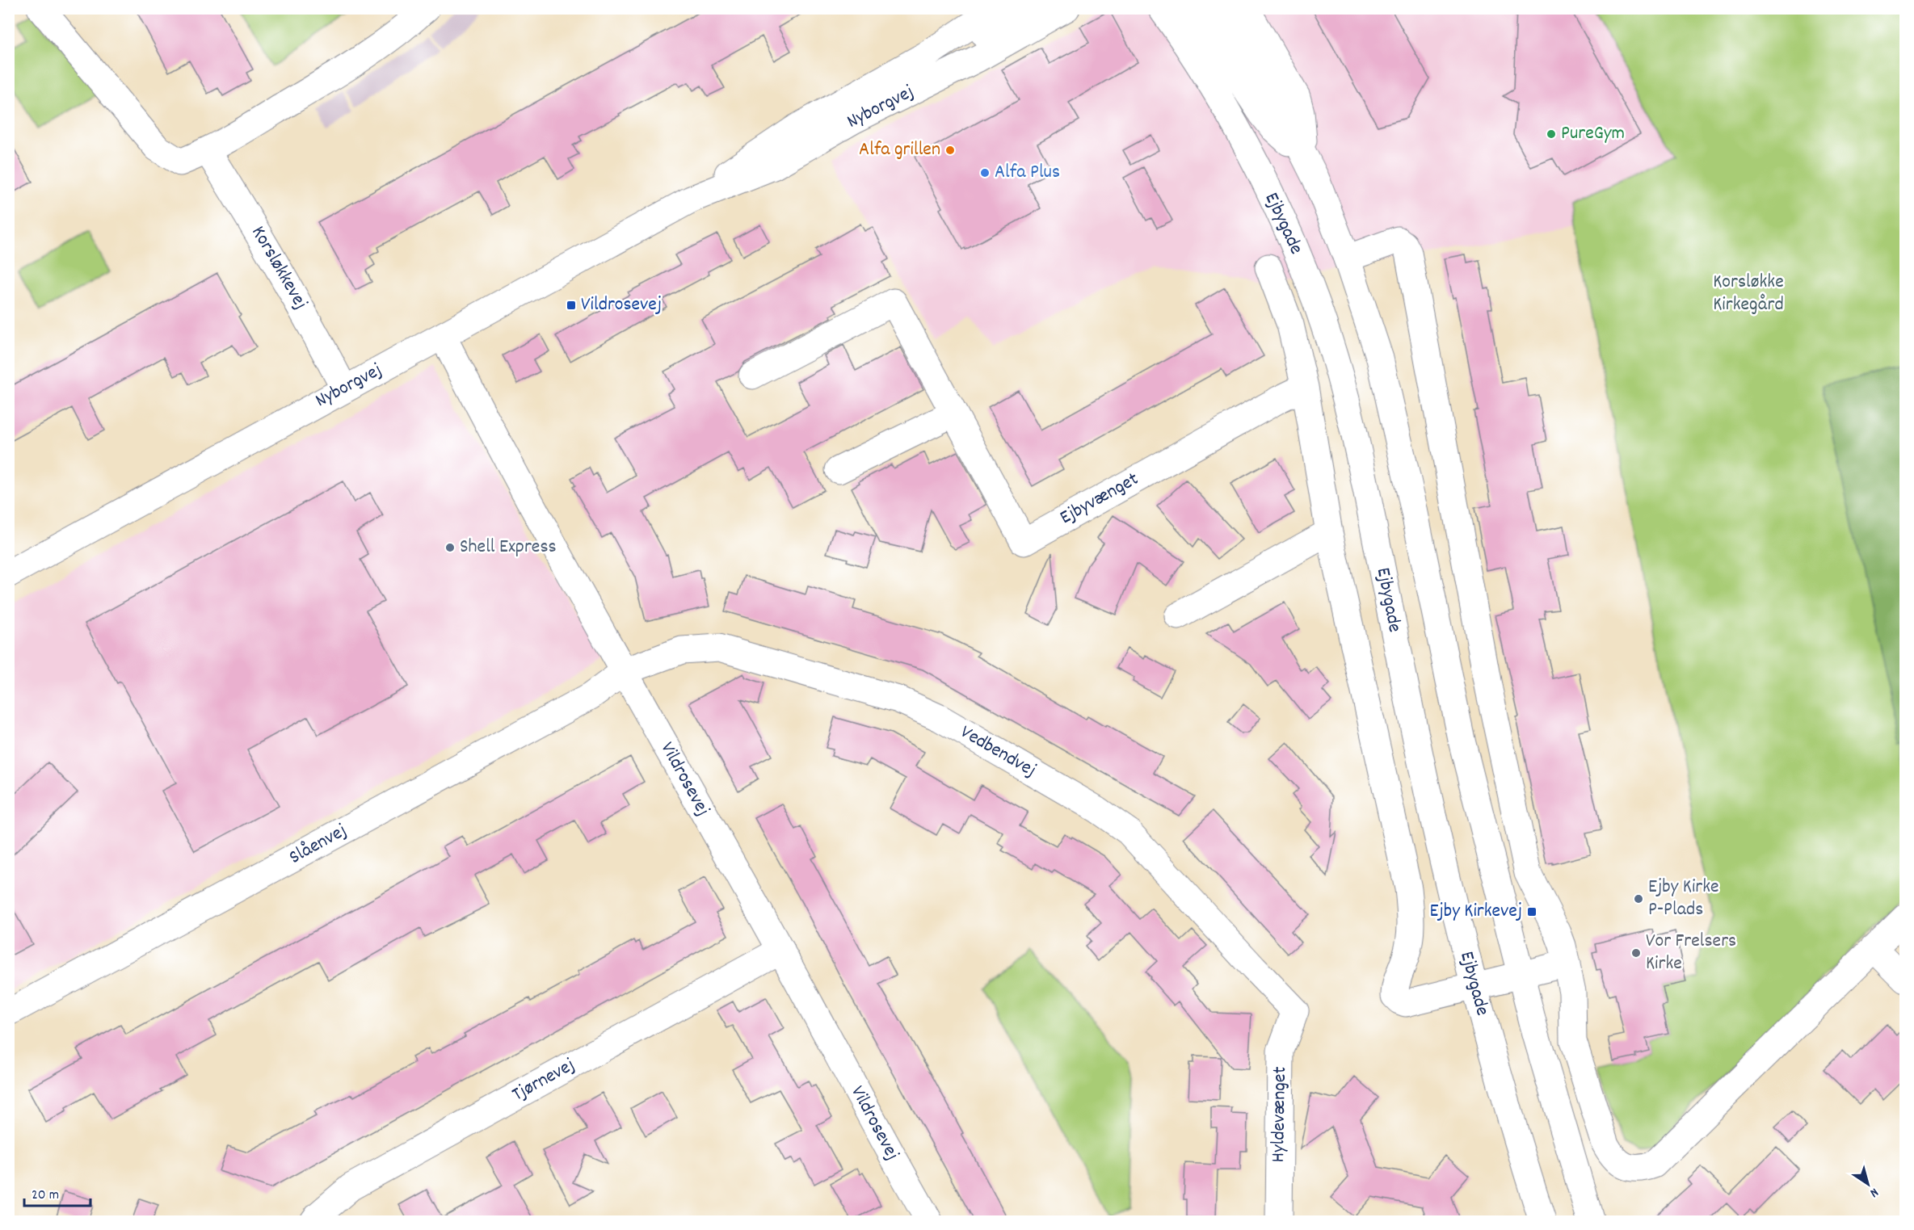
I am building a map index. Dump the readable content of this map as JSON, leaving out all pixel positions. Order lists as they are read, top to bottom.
{
  "streets": {
    "street": [
      "Nyborgvej",
      "Ejbygade",
      "Korsløkkevej",
      "Ejbyvænget",
      "Vedbendvej",
      "Vildrosevej",
      "Slåenvej",
      "Tjørnevej",
      "Hyldevænget"
    ]
  },
  "crossings": [
    ["Nyborgvej", "Korsløkkevej"],
    ["Nyborgvej", "Vildrosevej"],
    ["Ejbygade", "Ejbyvænget"],
    ["Vedbendvej", "Vildrosevej"],
    ["Vedbendvej", "Slåenvej"],
    ["Vedbendvej", "Hyldevænget"],
    ["Vildrosevej", "Slåenvej"],
    ["Vildrosevej", "Tjørnevej"]
  ],
  "parks": ["Korsløkke Kirkegård"],
  "places": {
    "other": [
      "PureGym",
      "Alfa grillen",
      "Alfa Plus",
      "Shell Express",
      "Ejby Kirke P-Plads",
      "Vor Frelsers Kirke"
    ],
    "transit": ["Vildrosevej", "Ejby Kirkevej"]
  },
  "scale_bar": "20 m",
  "north": "bottom right"
}
